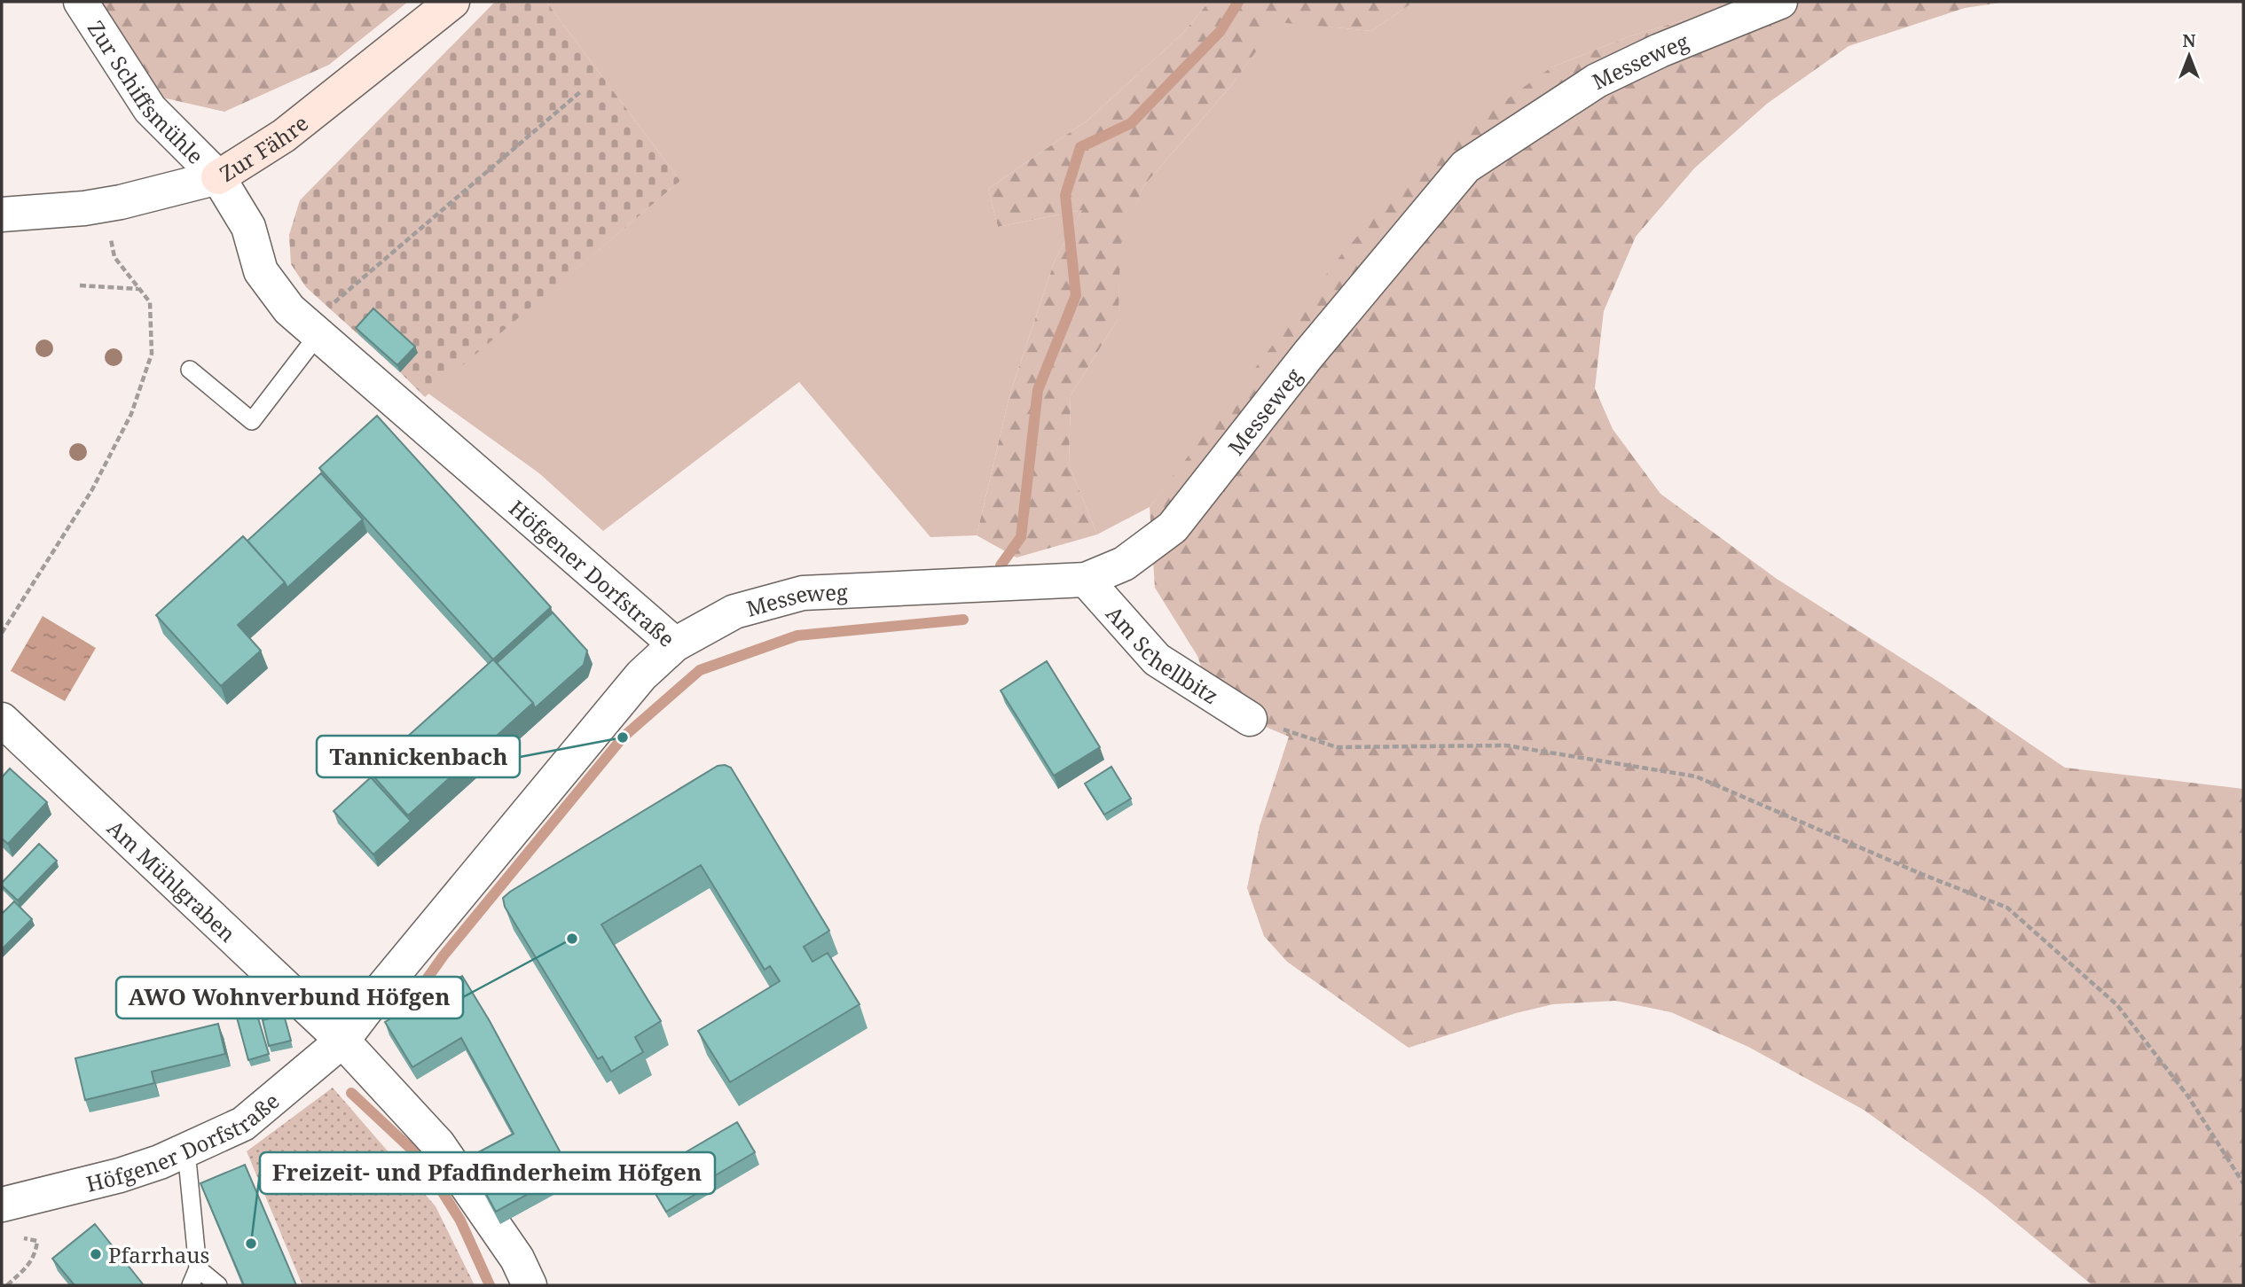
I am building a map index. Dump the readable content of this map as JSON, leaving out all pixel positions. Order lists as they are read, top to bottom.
{
  "streets": {
    "street": [
      "Messeweg",
      "Zur Schiffsmühle",
      "Zur Fähre",
      "Höfgener Dorfstraße",
      "Am Schellbitz",
      "Am Mühlgraben"
    ]
  },
  "crossings": [
    ["Messeweg", "Höfgener Dorfstraße"],
    ["Messeweg", "Am Schellbitz"],
    ["Zur Schiffsmühle", "Zur Fähre"],
    ["Zur Schiffsmühle", "Höfgener Dorfstraße"],
    ["Zur Fähre", "Höfgener Dorfstraße"],
    ["Höfgener Dorfstraße", "Am Mühlgraben"]
  ],
  "places": [
    "Tannickenbach",
    "AWO Wohnverbund Höfgen",
    "Freizeit- und Pfadfinderheim Höfgen",
    "Pfarrhaus"
  ],
  "north": "top"
}
